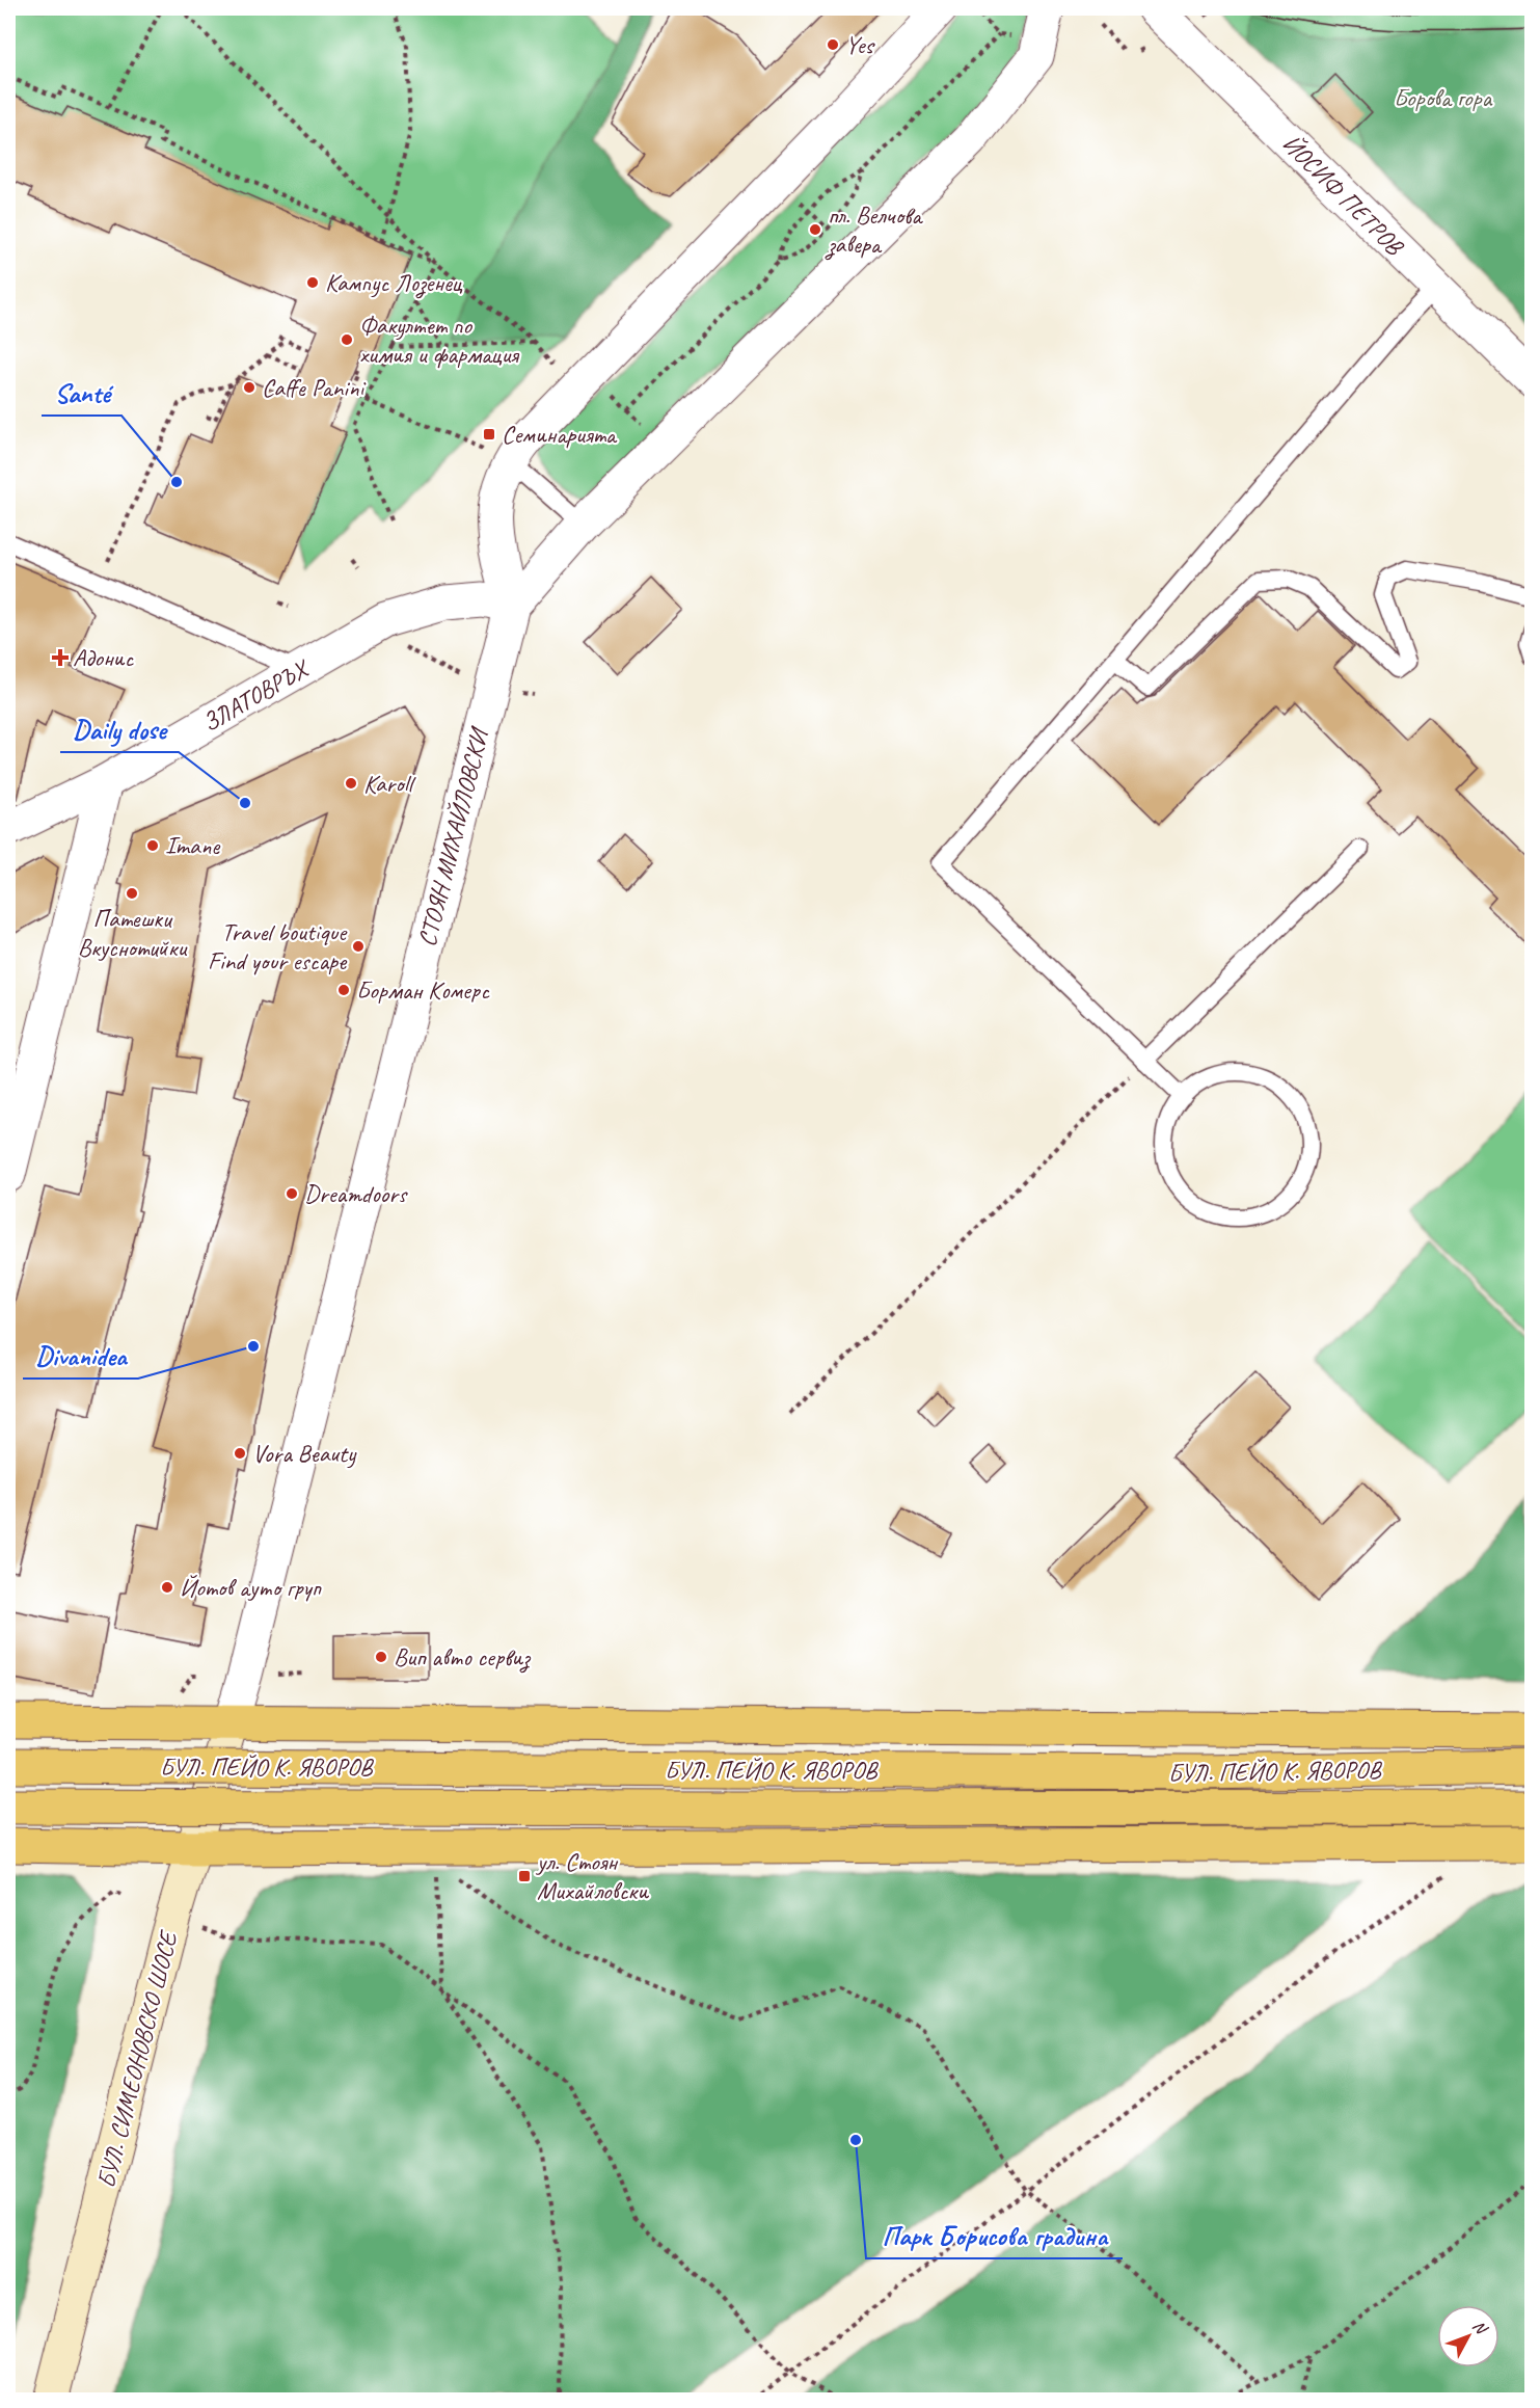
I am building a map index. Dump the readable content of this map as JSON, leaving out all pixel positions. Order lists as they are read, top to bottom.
{
  "streets": {
    "main road": ["БУЛ. ПЕЙО К. ЯВОРОВ", "БУЛ. СИМЕОНОВСКО ШОСЕ"],
    "street": ["ЙОСИФ ПЕТРОВ", "ЗЛАТОВРЪХ", "СТОЯН МИХАЙЛОВСКИ"]
  },
  "crossings": [
    ["ЗЛАТОВРЪХ", "СТОЯН МИХАЙЛОВСКИ"],
    ["СТОЯН МИХАЙЛОВСКИ", "БУЛ. СИМЕОНОВСКО ШОСЕ"]
  ],
  "parks": ["Борова гора"],
  "places": {
    "other": [
      "Yes",
      "пл. Велчова завера",
      "Кампус Лозенец",
      "Факултет по химия и фармация",
      "Caffe Panini",
      "Santé",
      "Karoll",
      "Daily dose",
      "Imane",
      "Патешки Вкуснотийки",
      "Travel boutique Find your escape",
      "Борман Комерс",
      "Dreamdoors",
      "Divanidea",
      "Vora Beauty",
      "Йотов ауто груп",
      "Вип авто сервиз",
      "Парк Борисова градина"
    ],
    "transit": ["Семинарията", "ул. Стоян Михайловски"],
    "health": ["Адонис"]
  },
  "north": "top right"
}
